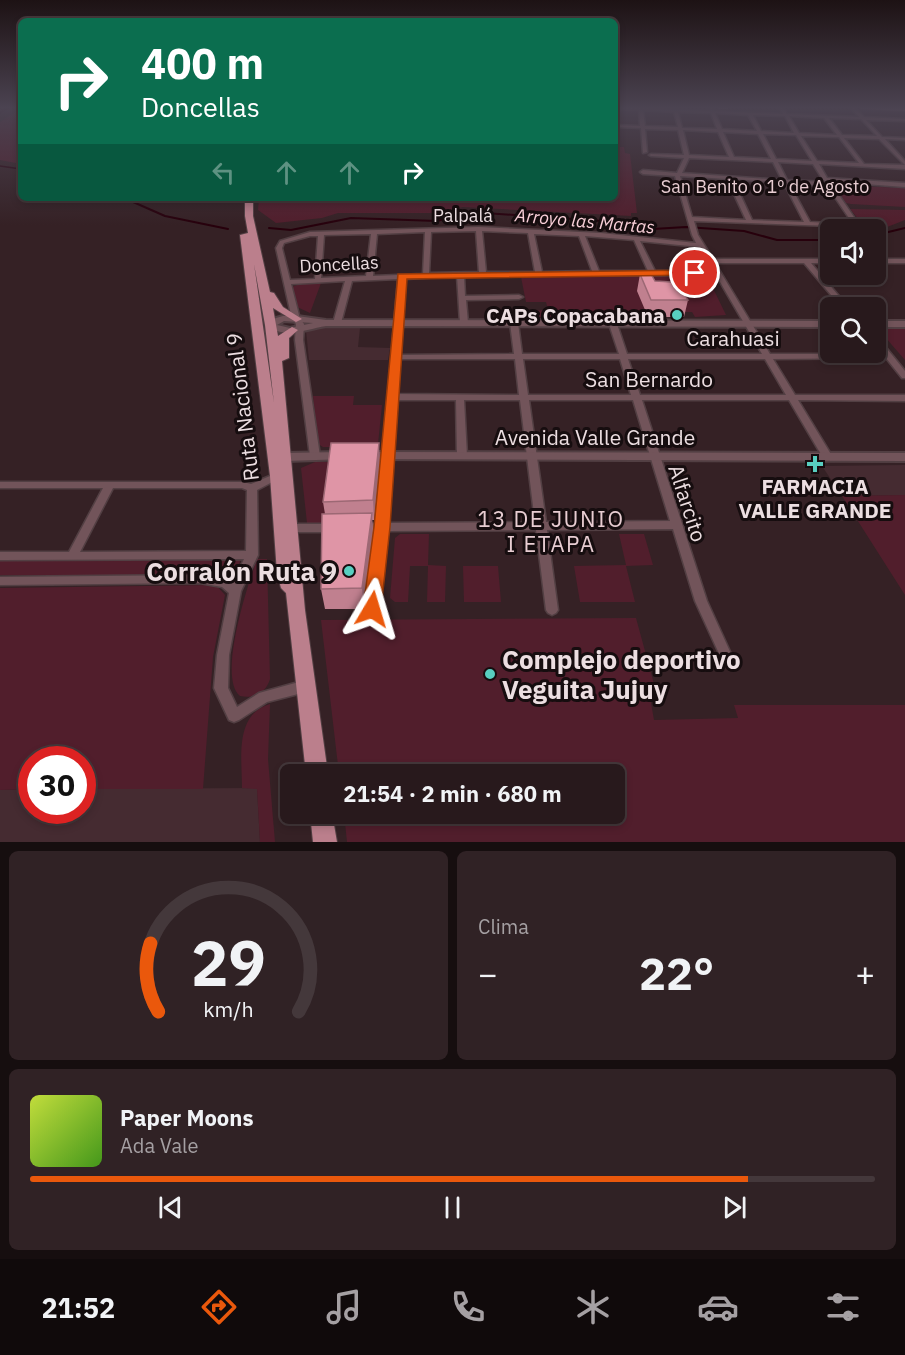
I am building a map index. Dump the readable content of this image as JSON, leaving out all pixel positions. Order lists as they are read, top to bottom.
{
  "streets": {
    "main road": ["Ruta Nacional 9"],
    "street": [
      "Palpalá",
      "Doncellas",
      "Carahuasi",
      "San Bernardo",
      "Avenida Valle Grande",
      "Alfarcito"
    ]
  },
  "crossings": [
    ["Palpalá", "Doncellas"],
    ["Carahuasi", "Alfarcito"],
    ["San Bernardo", "Alfarcito"],
    ["Ruta Nacional 9", "Avenida Valle Grande"],
    ["Avenida Valle Grande", "Alfarcito"]
  ],
  "districts": ["San Benito o 1º de Agosto", "13 DE JUNIO I ETAPA"],
  "water": ["Arroyo las Martas"],
  "places": {
    "other": ["CAPs Copacabana", "Corralón Ruta 9", "Complejo deportivo Veguita Jujuy"],
    "health": ["FARMACIA VALLE GRANDE"]
  },
  "page": {
    "turn": ["400 m", "Doncellas"],
    "limit": "30",
    "trip": "21:54 · 2 min · 680 m",
    "tile": "Clima",
    "heat": ["−", "22°", "+"],
    "song": ["Paper Moons", "Ada Vale"],
    "tabs": "21:52",
    "gauge": ["29", "km/h"]
  }
}
